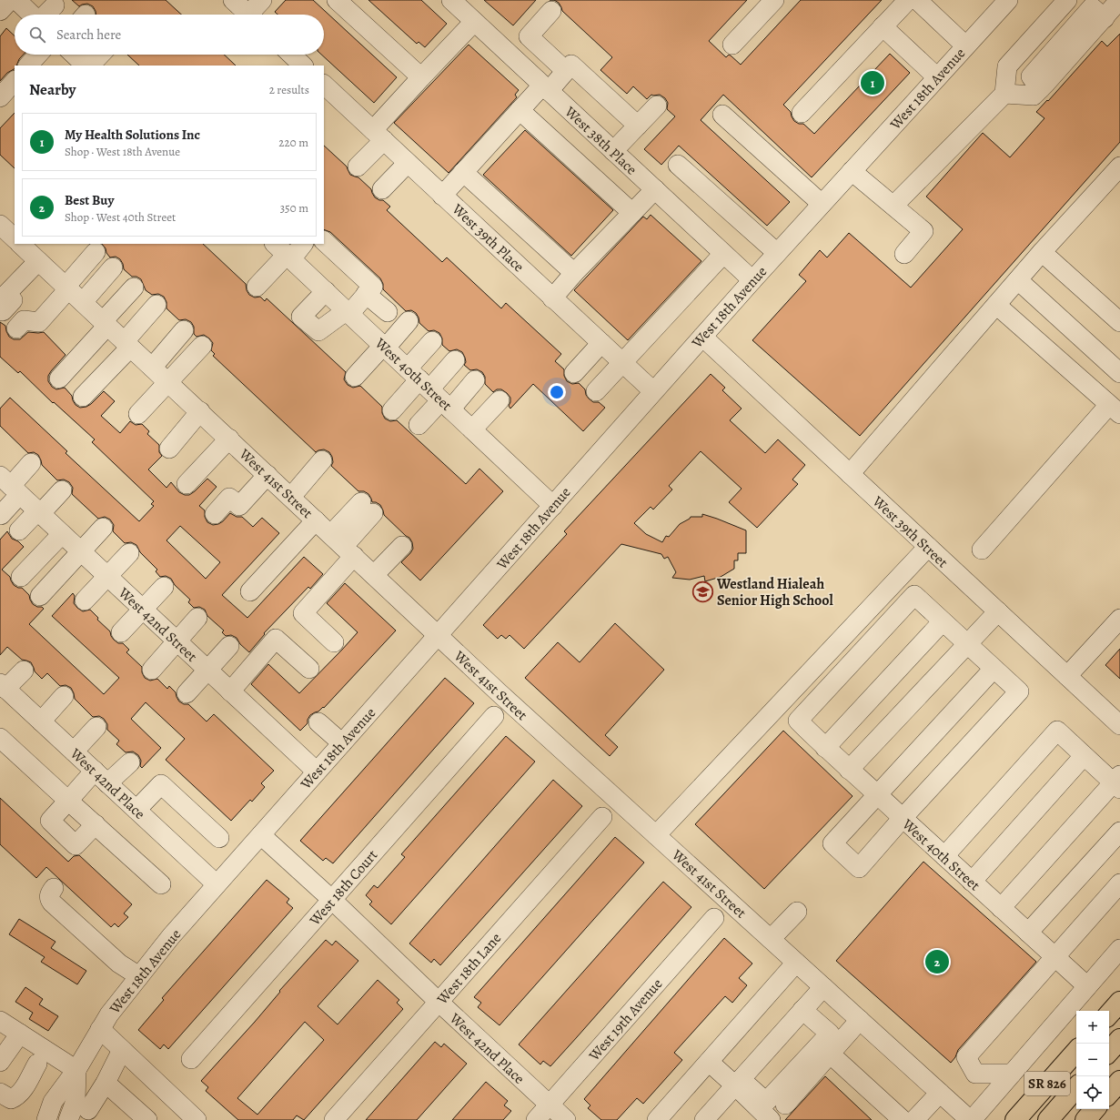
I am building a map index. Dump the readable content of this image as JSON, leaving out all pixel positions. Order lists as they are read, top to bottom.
{
  "streets": {
    "highway": ["SR 826"],
    "street": [
      "West 18th Avenue",
      "West 38th Place",
      "West 39th Place",
      "West 40th Street",
      "West 41st Street",
      "West 39th Street",
      "West 42nd Street",
      "West 42nd Place",
      "West 18th Court",
      "West 18th Lane",
      "West 19th Avenue"
    ]
  },
  "crossings": [
    ["West 18th Avenue", "West 38th Place"],
    ["West 18th Avenue", "West 39th Place"],
    ["West 18th Avenue", "West 40th Street"],
    ["West 18th Avenue", "West 41st Street"],
    ["West 18th Avenue", "West 39th Street"],
    ["West 18th Avenue", "West 42nd Street"],
    ["West 18th Avenue", "West 42nd Place"],
    ["West 42nd Place", "West 18th Court"],
    ["West 42nd Place", "West 18th Lane"],
    ["West 42nd Place", "West 19th Avenue"]
  ],
  "places": {
    "school or university": ["Westland Hialeah Senior High School"]
  },
  "page": {
    "search": "Search here",
    "heading": ["Nearby", "2 results"],
    "pins": ["1", "2"],
    "list": [
      {
        "mark": "1",
        "name": "My Health Solutions Inc",
        "note": "Shop · West 18th Avenue",
        "value": "220 m"
      },
      {
        "mark": "2",
        "name": "Best Buy",
        "note": "Shop · West 40th Street",
        "value": "350 m"
      }
    ],
    "map_buttons": ["+", "−"]
  }
}
